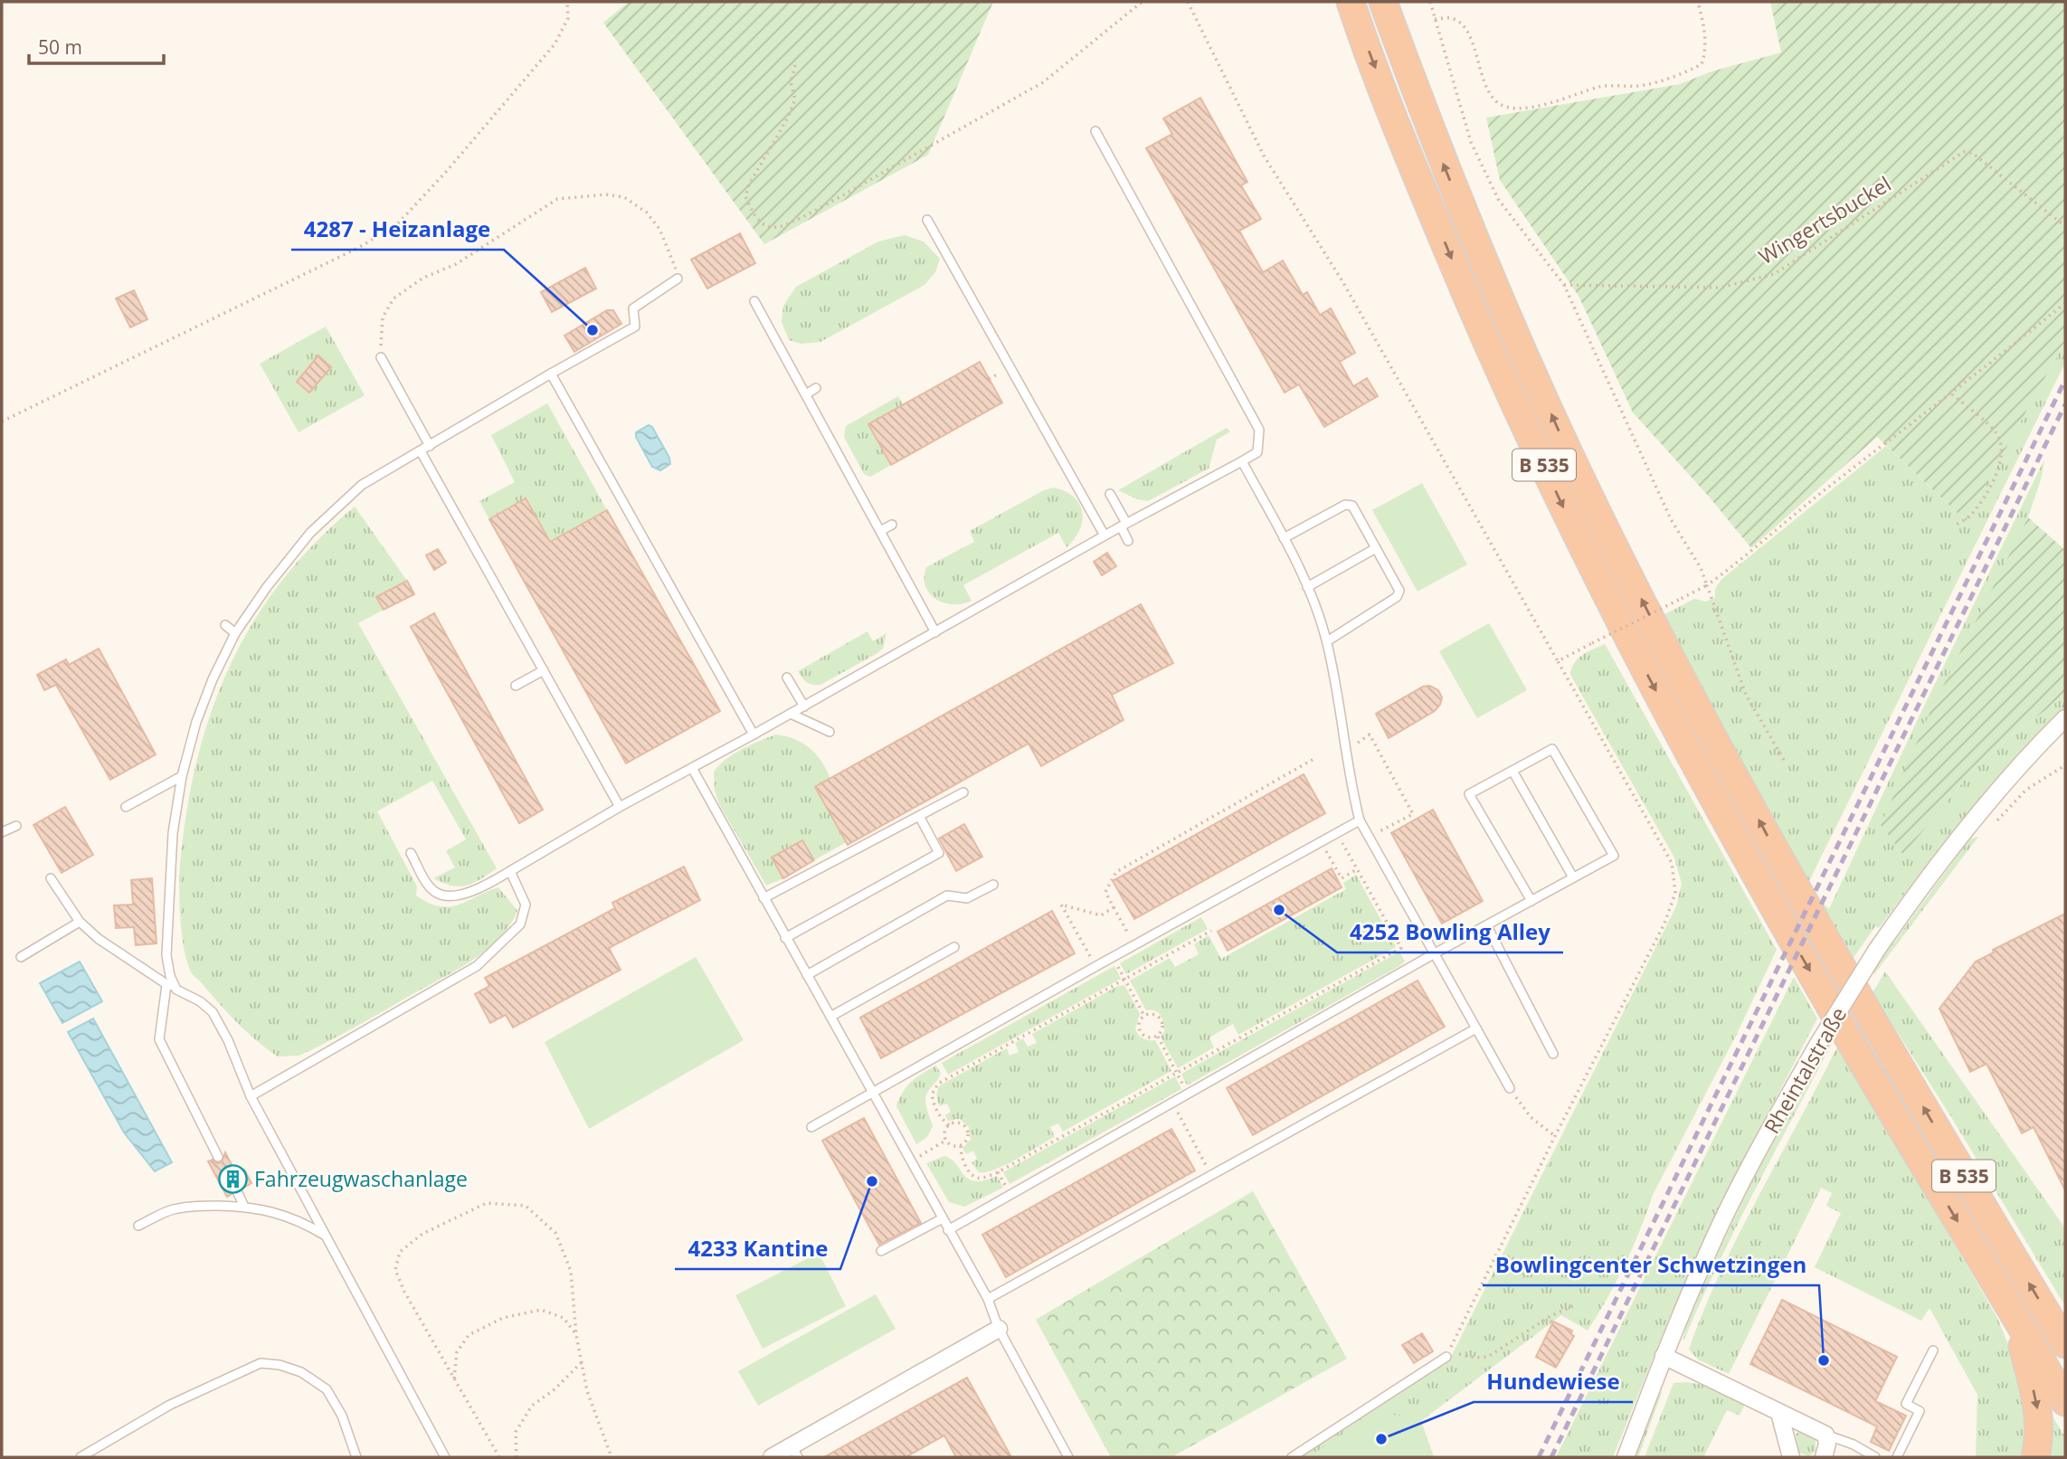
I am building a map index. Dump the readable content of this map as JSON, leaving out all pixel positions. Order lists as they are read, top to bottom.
{
  "streets": {
    "highway": ["B 535"],
    "street": ["Rheintalstraße"],
    "path": ["Wingertsbuckel"]
  },
  "places": {
    "other": [
      "4287 - Heizanlage",
      "4252 Bowling Alley",
      "4233 Kantine",
      "Bowlingcenter Schwetzingen",
      "Hundewiese"
    ],
    "building": ["Fahrzeugwaschanlage"]
  },
  "scale_bar": "50 m"
}
